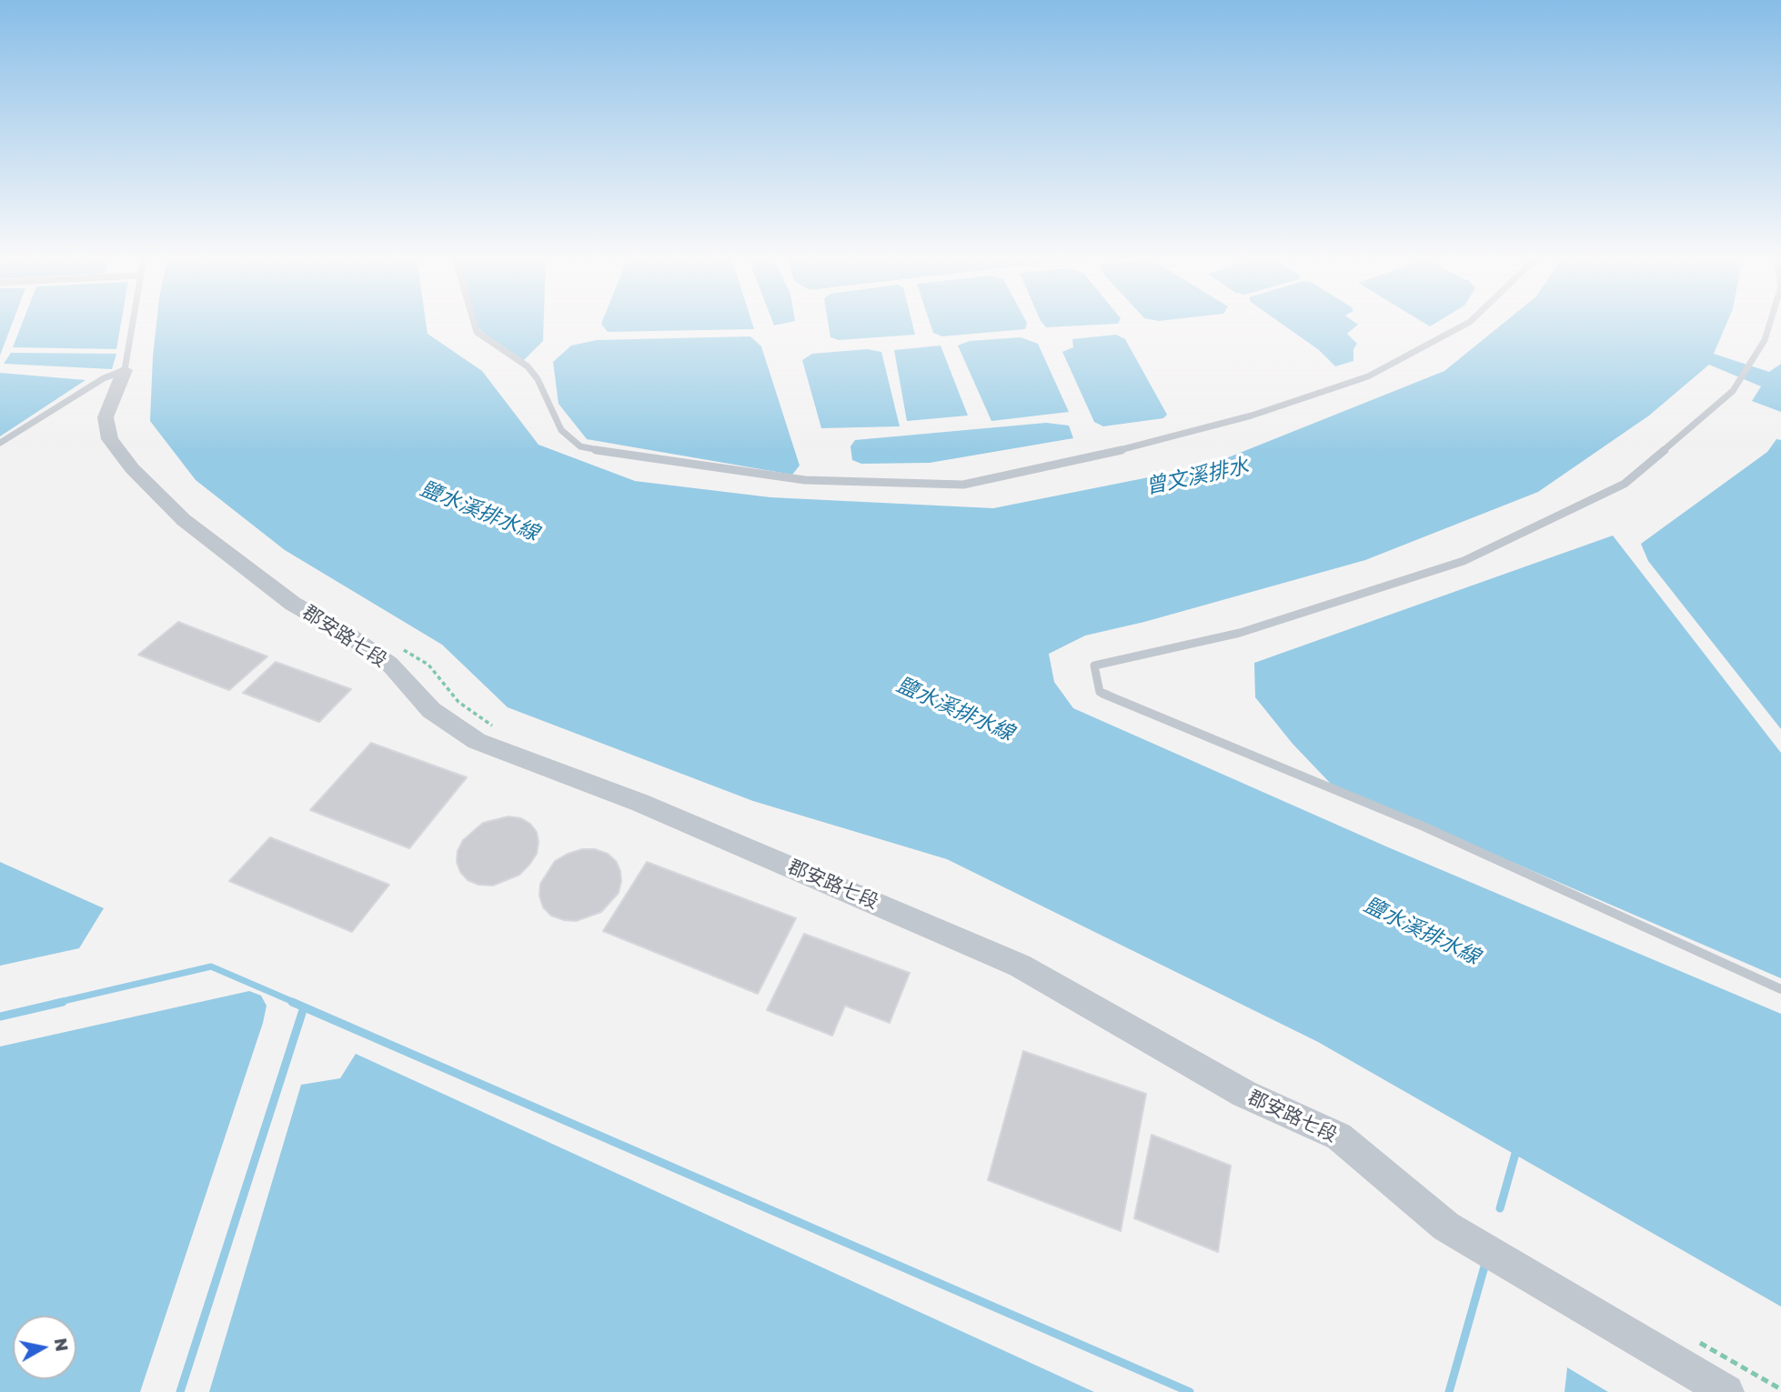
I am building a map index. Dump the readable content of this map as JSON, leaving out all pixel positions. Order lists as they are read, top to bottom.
{
  "streets": {
    "street": ["郡安路七段"]
  },
  "water": ["曾文溪排水", "鹽水溪排水線"],
  "north": "right"
}
